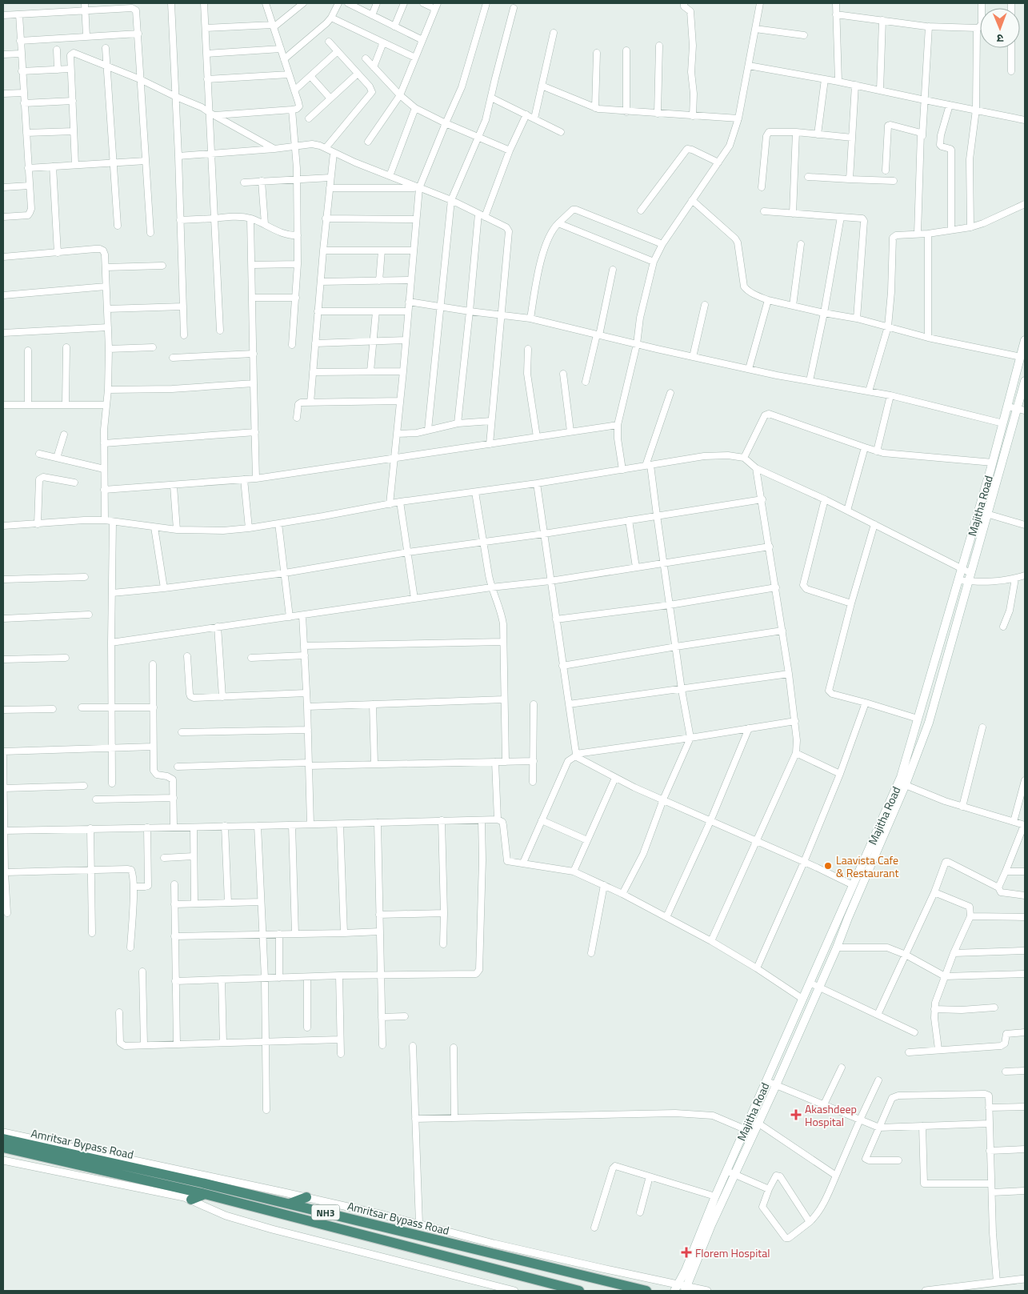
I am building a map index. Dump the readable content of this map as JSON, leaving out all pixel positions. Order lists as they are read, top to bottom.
{
  "streets": {
    "highway": ["Amritsar Bypass Road", "NH3"],
    "main road": ["Majitha Road"]
  },
  "places": {
    "other": ["Laavista Cafe & Restaurant"],
    "health": ["Akashdeep Hospital", "Florem Hospital"]
  },
  "north": "bottom"
}
